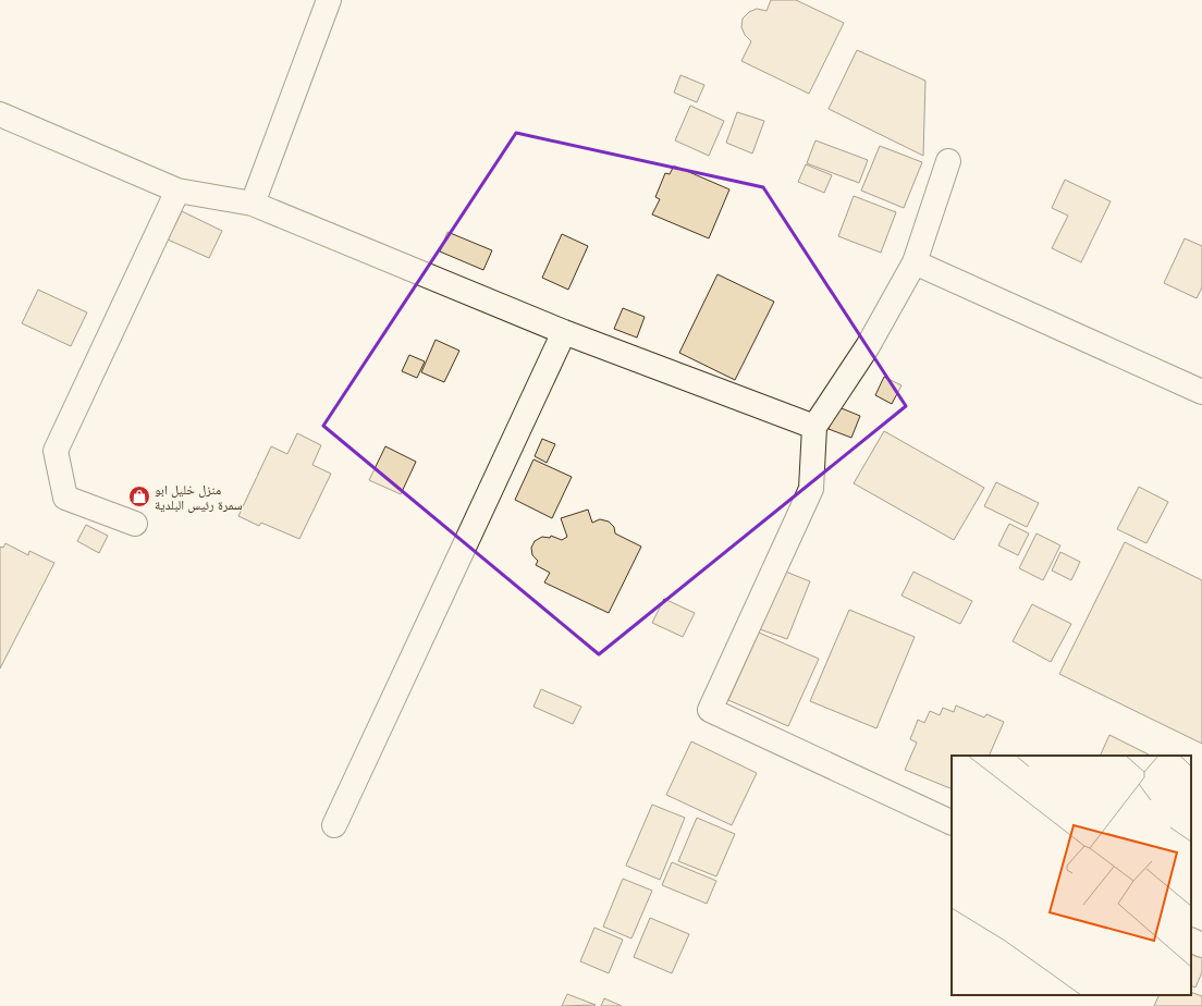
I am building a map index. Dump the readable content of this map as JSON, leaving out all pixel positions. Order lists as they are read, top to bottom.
{
  "places": {
    "shop": ["منزل خليل ابو سمرة رئيس البلدية"]
  }
}
